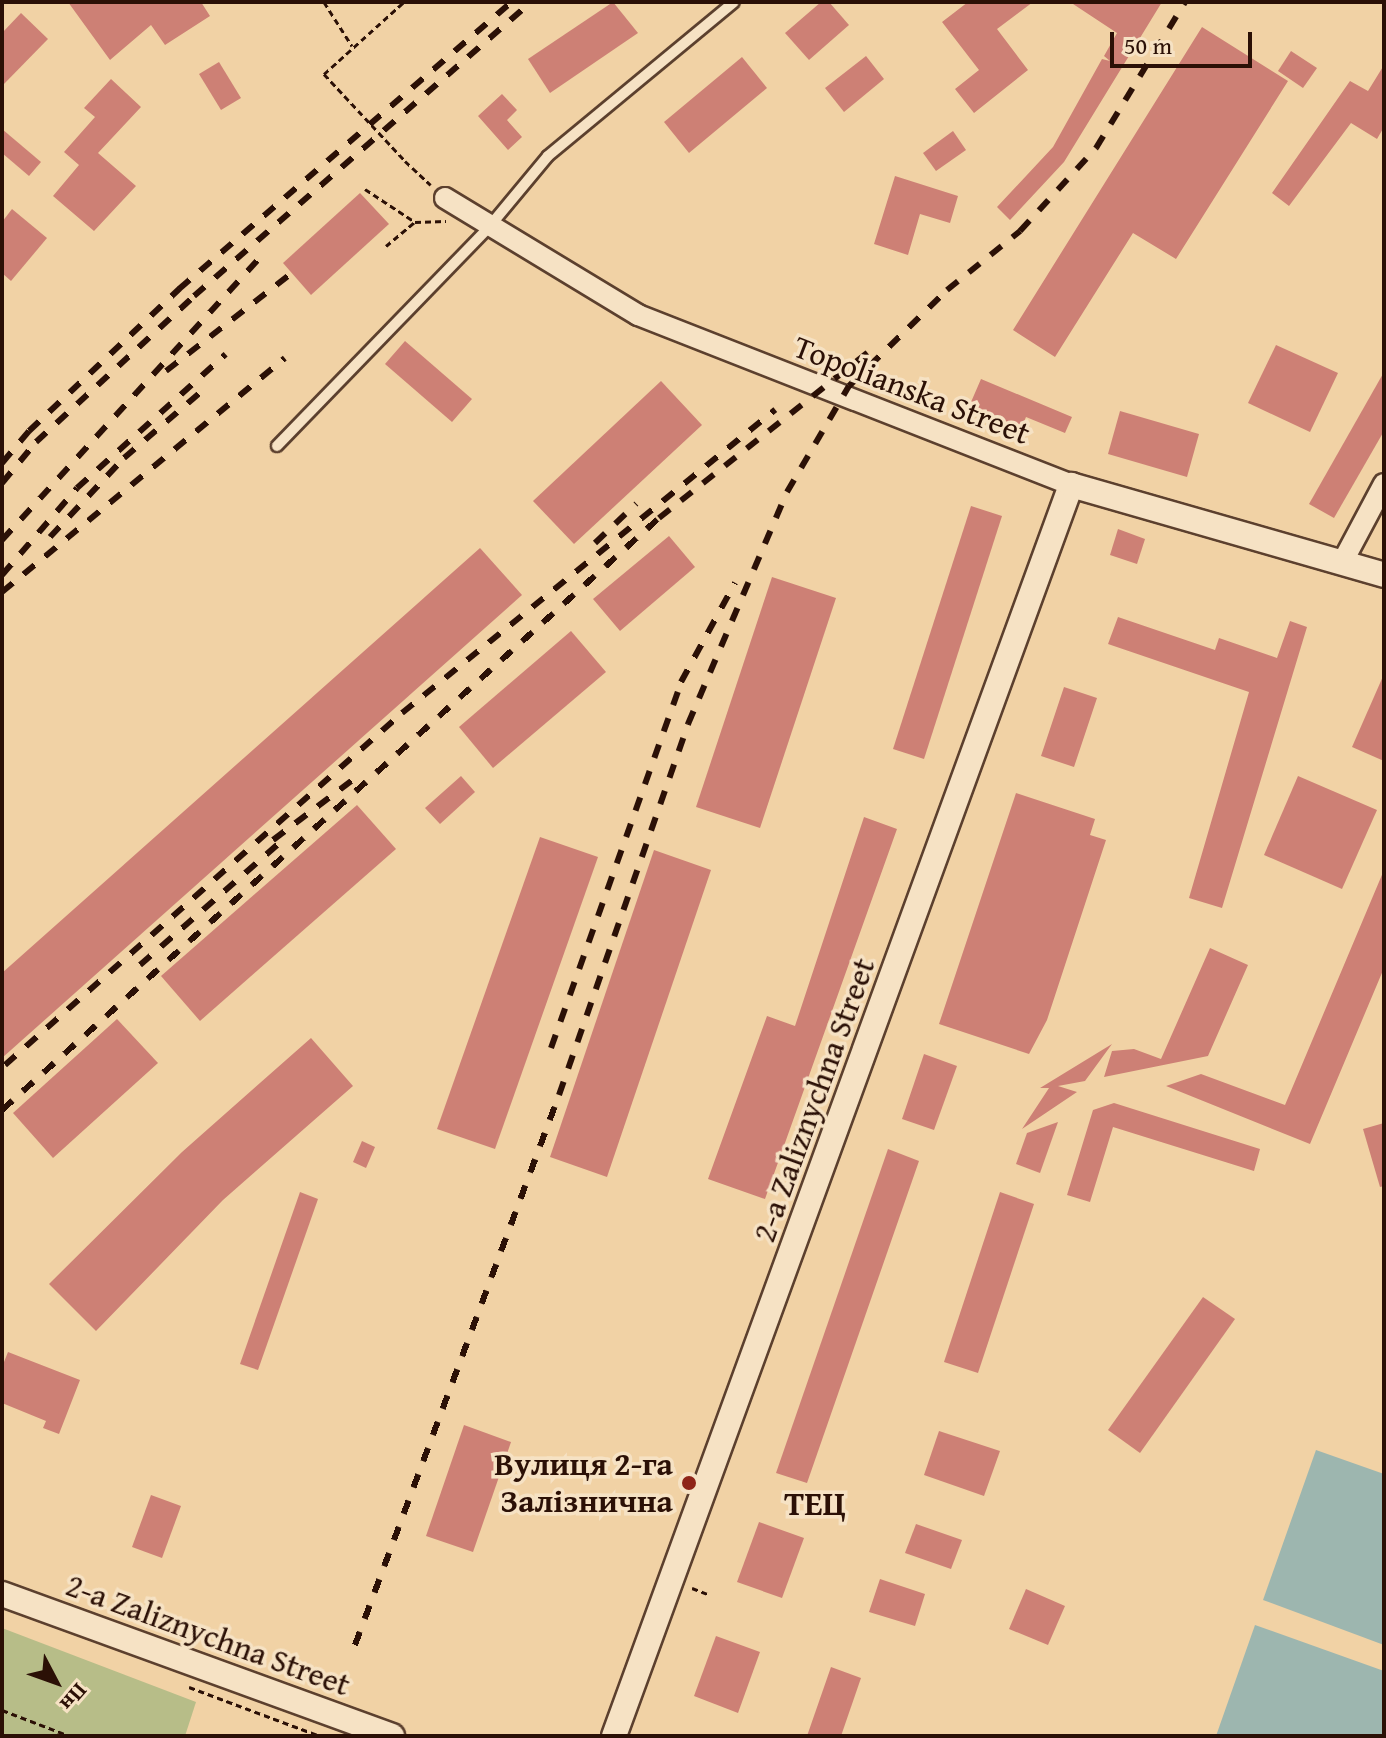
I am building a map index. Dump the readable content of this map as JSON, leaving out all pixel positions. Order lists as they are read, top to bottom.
{
  "streets": {
    "street": ["Topolianska Street", "2-a Zaliznychna Street"]
  },
  "crossings": [
    ["Topolianska Street", "2-a Zaliznychna Street"]
  ],
  "districts": ["ТЕЦ"],
  "places": ["Вулиця 2-га Залізнична"],
  "scale_bar": "50 m",
  "north": "bottom right"
}
